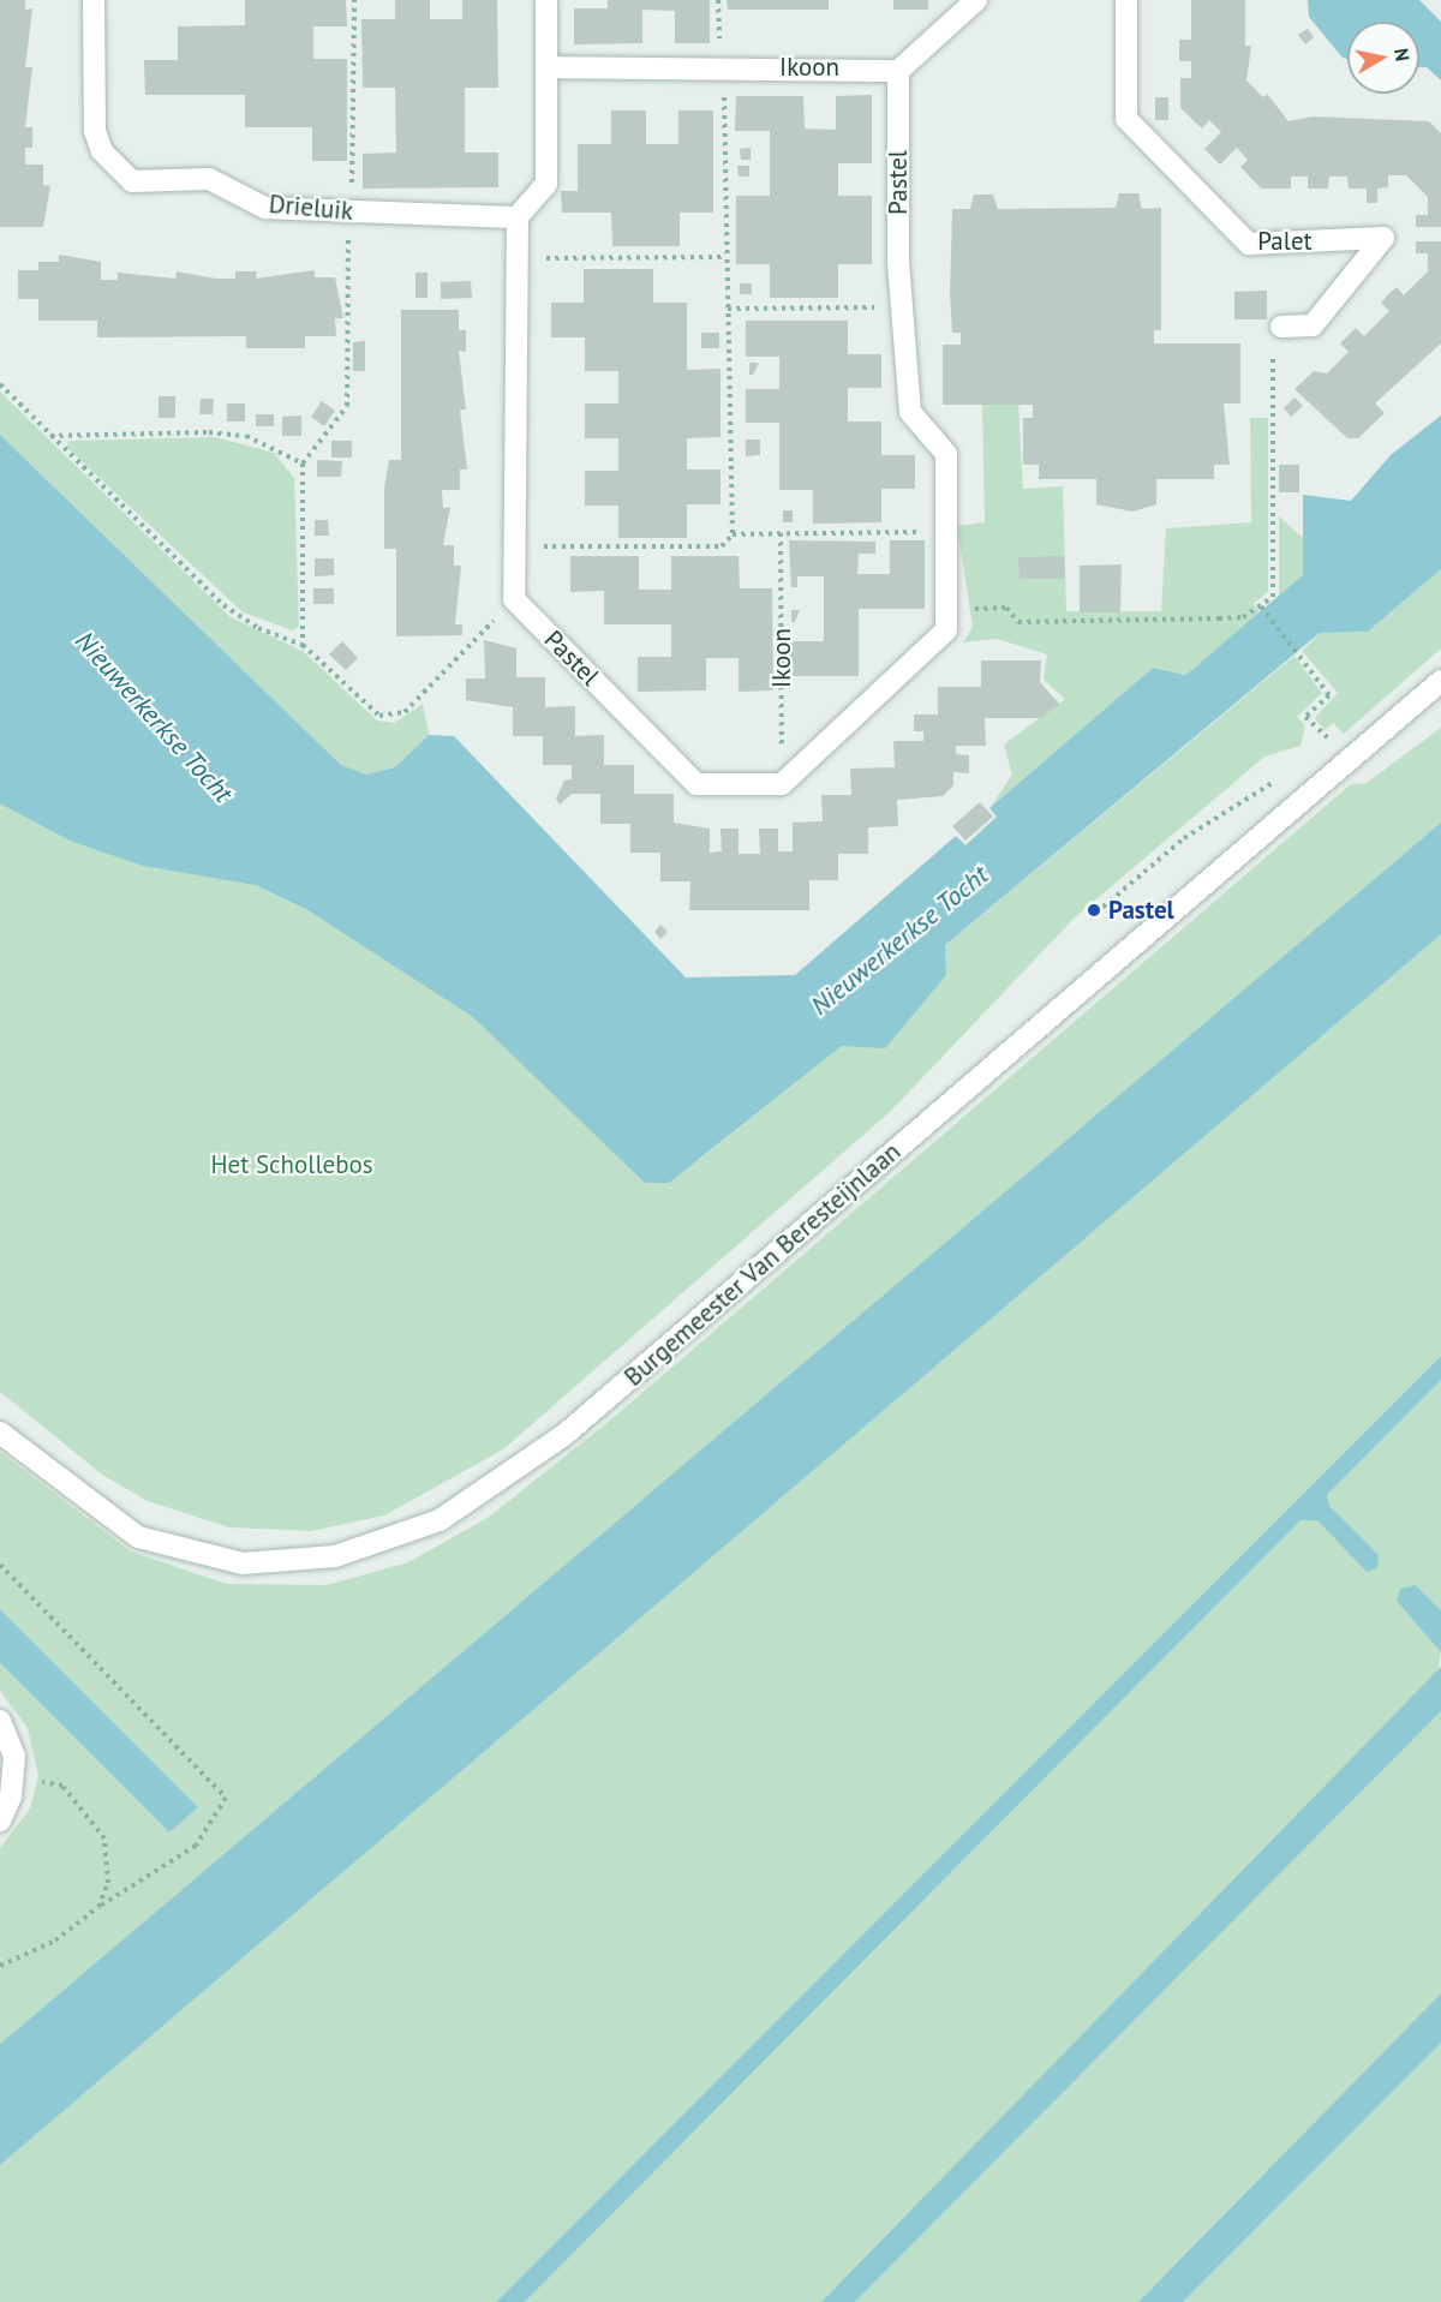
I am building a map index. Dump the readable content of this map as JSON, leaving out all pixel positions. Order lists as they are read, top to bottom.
{
  "streets": {
    "street": [
      "Ikoon",
      "Pastel",
      "Drieluik",
      "Palet",
      "Burgemeester Van Beresteijnlaan"
    ]
  },
  "crossings": [
    ["Ikoon", "Pastel"]
  ],
  "water": ["Nieuwerkerkse Tocht"],
  "parks": ["Het Schollebos"],
  "places": ["Pastel"],
  "north": "right"
}
